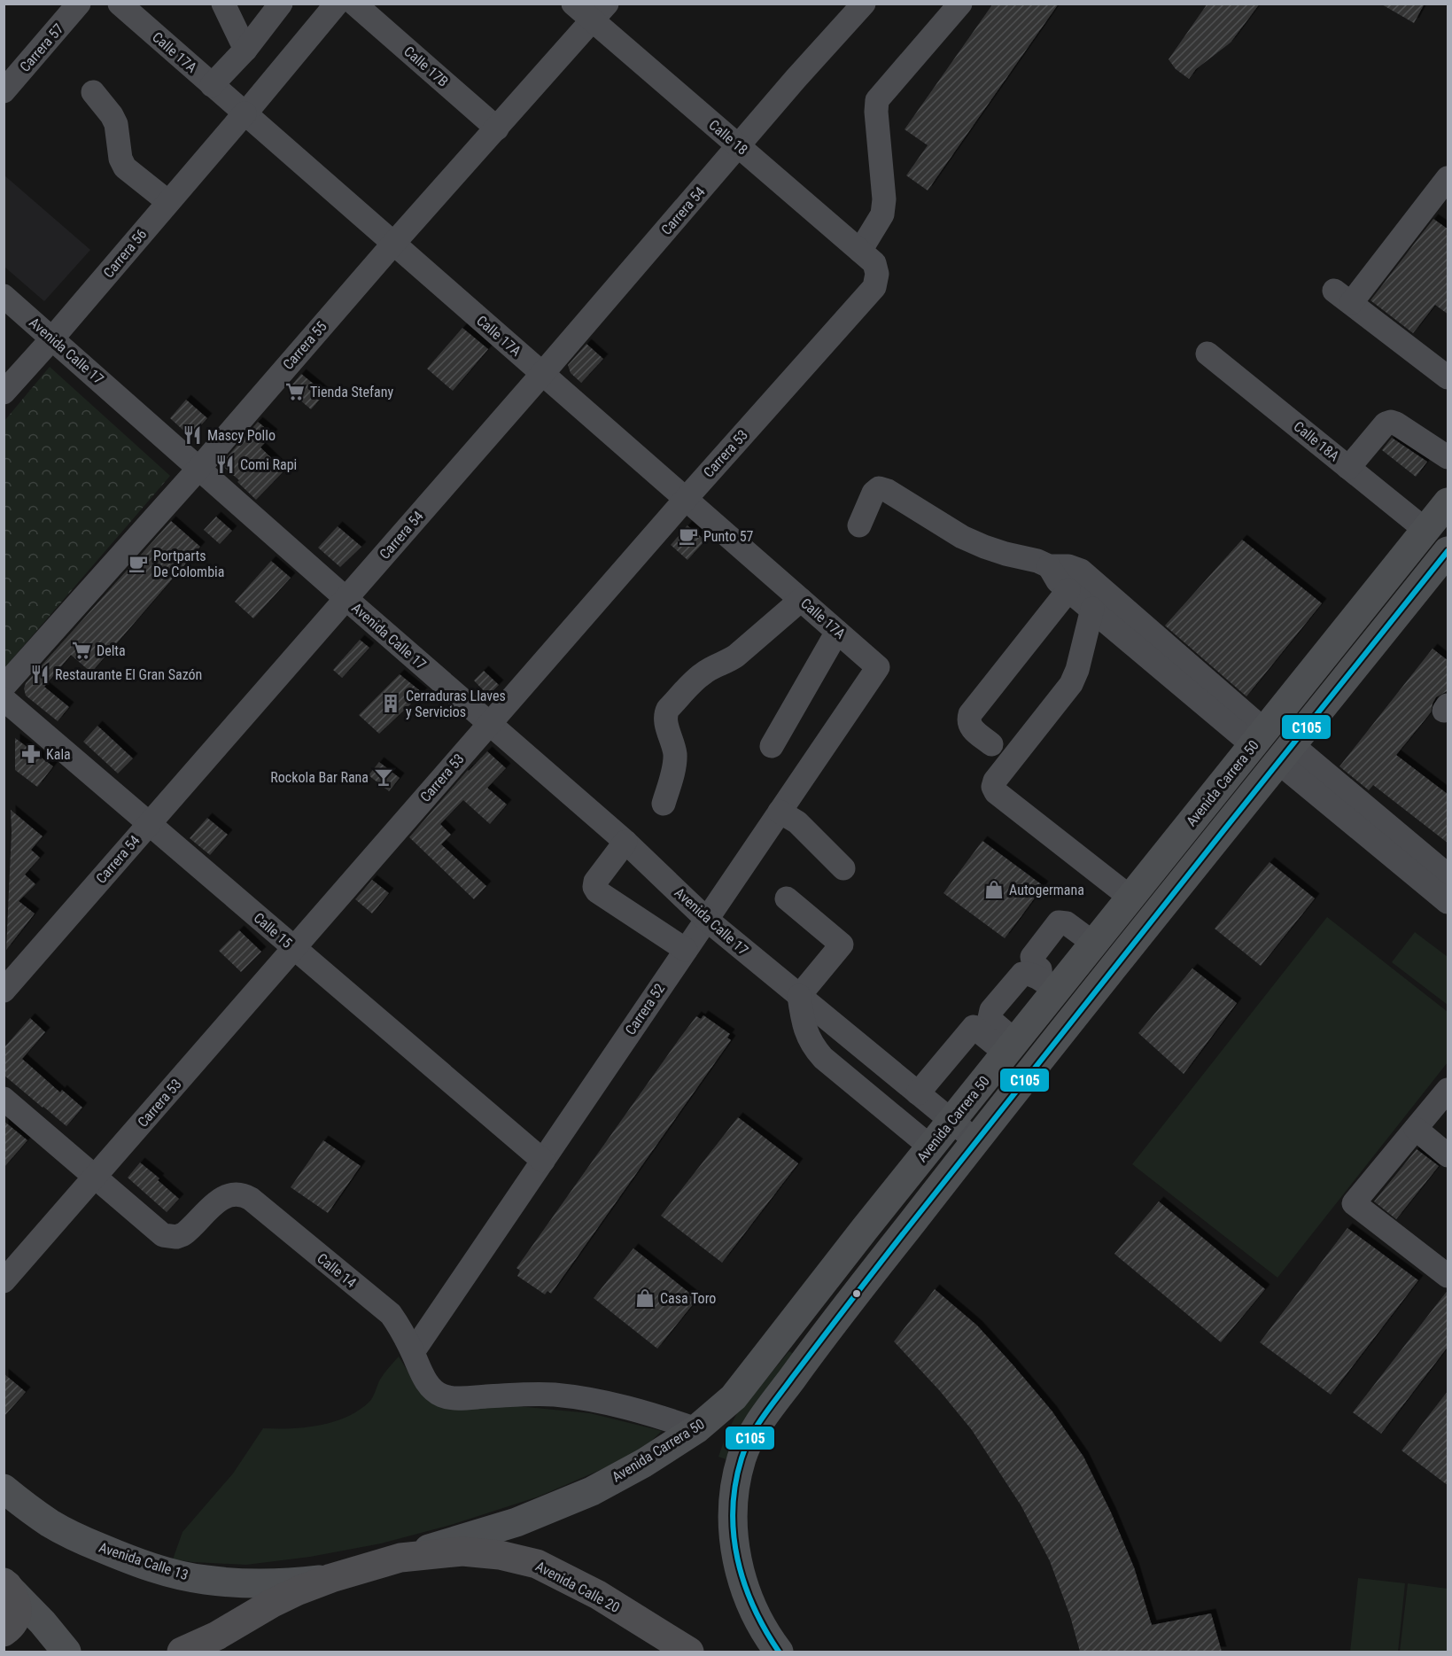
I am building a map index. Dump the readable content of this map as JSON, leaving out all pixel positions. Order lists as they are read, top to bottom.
{
  "streets": {
    "highway": ["Avenida Calle 20"],
    "main road": ["Avenida Carrera 50", "Avenida Calle 13"],
    "street": [
      "Carrera 57",
      "Calle 17A",
      "Calle 17B",
      "Calle 18",
      "Carrera 54",
      "Carrera 56",
      "Carrera 55",
      "Avenida Calle 17",
      "Calle 18A",
      "Carrera 53",
      "Calle 15",
      "Carrera 52",
      "Calle 14"
    ]
  },
  "crossings": [
    ["Calle 17A", "Carrera 54"],
    ["Calle 17A", "Carrera 56"],
    ["Calle 17A", "Carrera 55"],
    ["Calle 17A", "Carrera 53"],
    ["Calle 17A", "Carrera 52"],
    ["Calle 17B", "Carrera 55"],
    ["Calle 18", "Carrera 54"],
    ["Calle 18", "Carrera 55"],
    ["Calle 18", "Carrera 53"],
    ["Carrera 54", "Avenida Calle 17"],
    ["Carrera 54", "Calle 15"],
    ["Carrera 56", "Avenida Calle 17"],
    ["Carrera 55", "Avenida Calle 17"],
    ["Avenida Calle 17", "Carrera 53"],
    ["Avenida Calle 17", "Avenida Carrera 50"],
    ["Avenida Calle 17", "Carrera 52"],
    ["Calle 18A", "Avenida Carrera 50"],
    ["Carrera 53", "Calle 15"],
    ["Carrera 53", "Calle 14"],
    ["Avenida Carrera 50", "Calle 14"],
    ["Avenida Carrera 50", "Avenida Calle 20"],
    ["Calle 15", "Carrera 52"],
    ["Carrera 52", "Calle 14"],
    ["Avenida Calle 13", "Avenida Calle 20"]
  ],
  "places": {
    "supermarket": ["Tienda Stefany", "Delta"],
    "restaurant": ["Mascy Pollo", "Comi Rapi", "Restaurante El Gran Sazón"],
    "cafe": ["Punto 57", "Portparts De Colombia"],
    "building": ["Cerraduras Llaves y Servicios"],
    "pharmacy": ["Kala"],
    "bar": ["Rockola Bar Rana"],
    "shop": ["Autogermana", "Casa Toro"]
  },
  "lines": ["transit line C105"]
}
